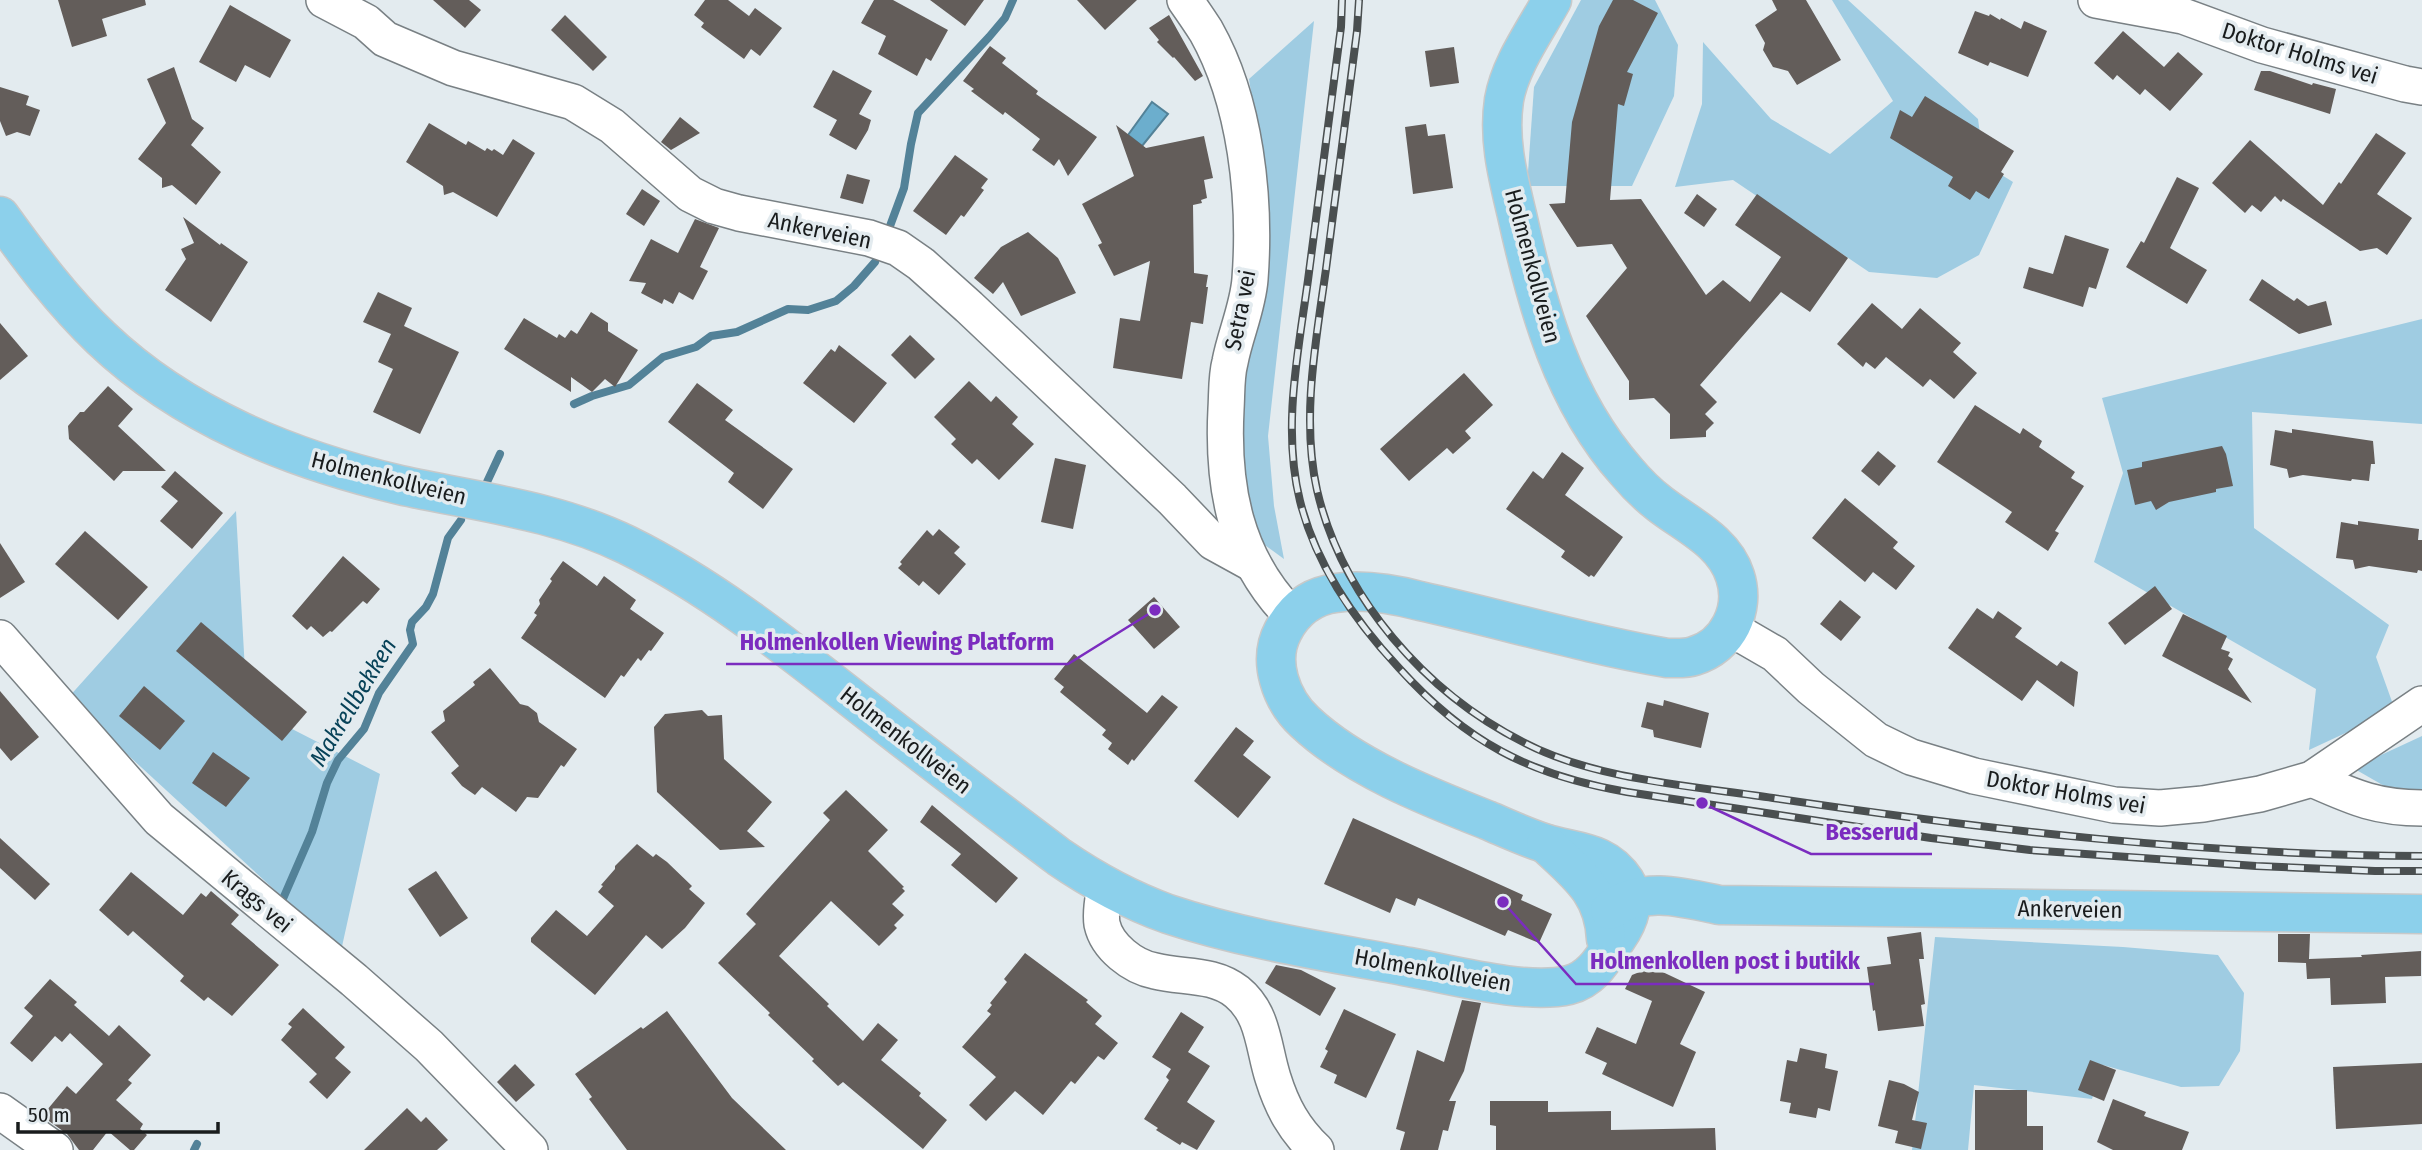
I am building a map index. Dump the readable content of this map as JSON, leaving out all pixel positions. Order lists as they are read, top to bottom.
{
  "streets": {
    "main road": ["Ankerveien", "Holmenkollveien"],
    "street": ["Doktor Holms vei", "Setra vei", "Krags vei"]
  },
  "crossings": [
    ["Doktor Holms vei", "Holmenkollveien"],
    ["Ankerveien", "Holmenkollveien"],
    ["Ankerveien", "Setra vei"]
  ],
  "water": ["Makrellbekken"],
  "places": ["Holmenkollen Viewing Platform", "Besserud", "Holmenkollen post i butikk"],
  "scale_bar": "50 m"
}
